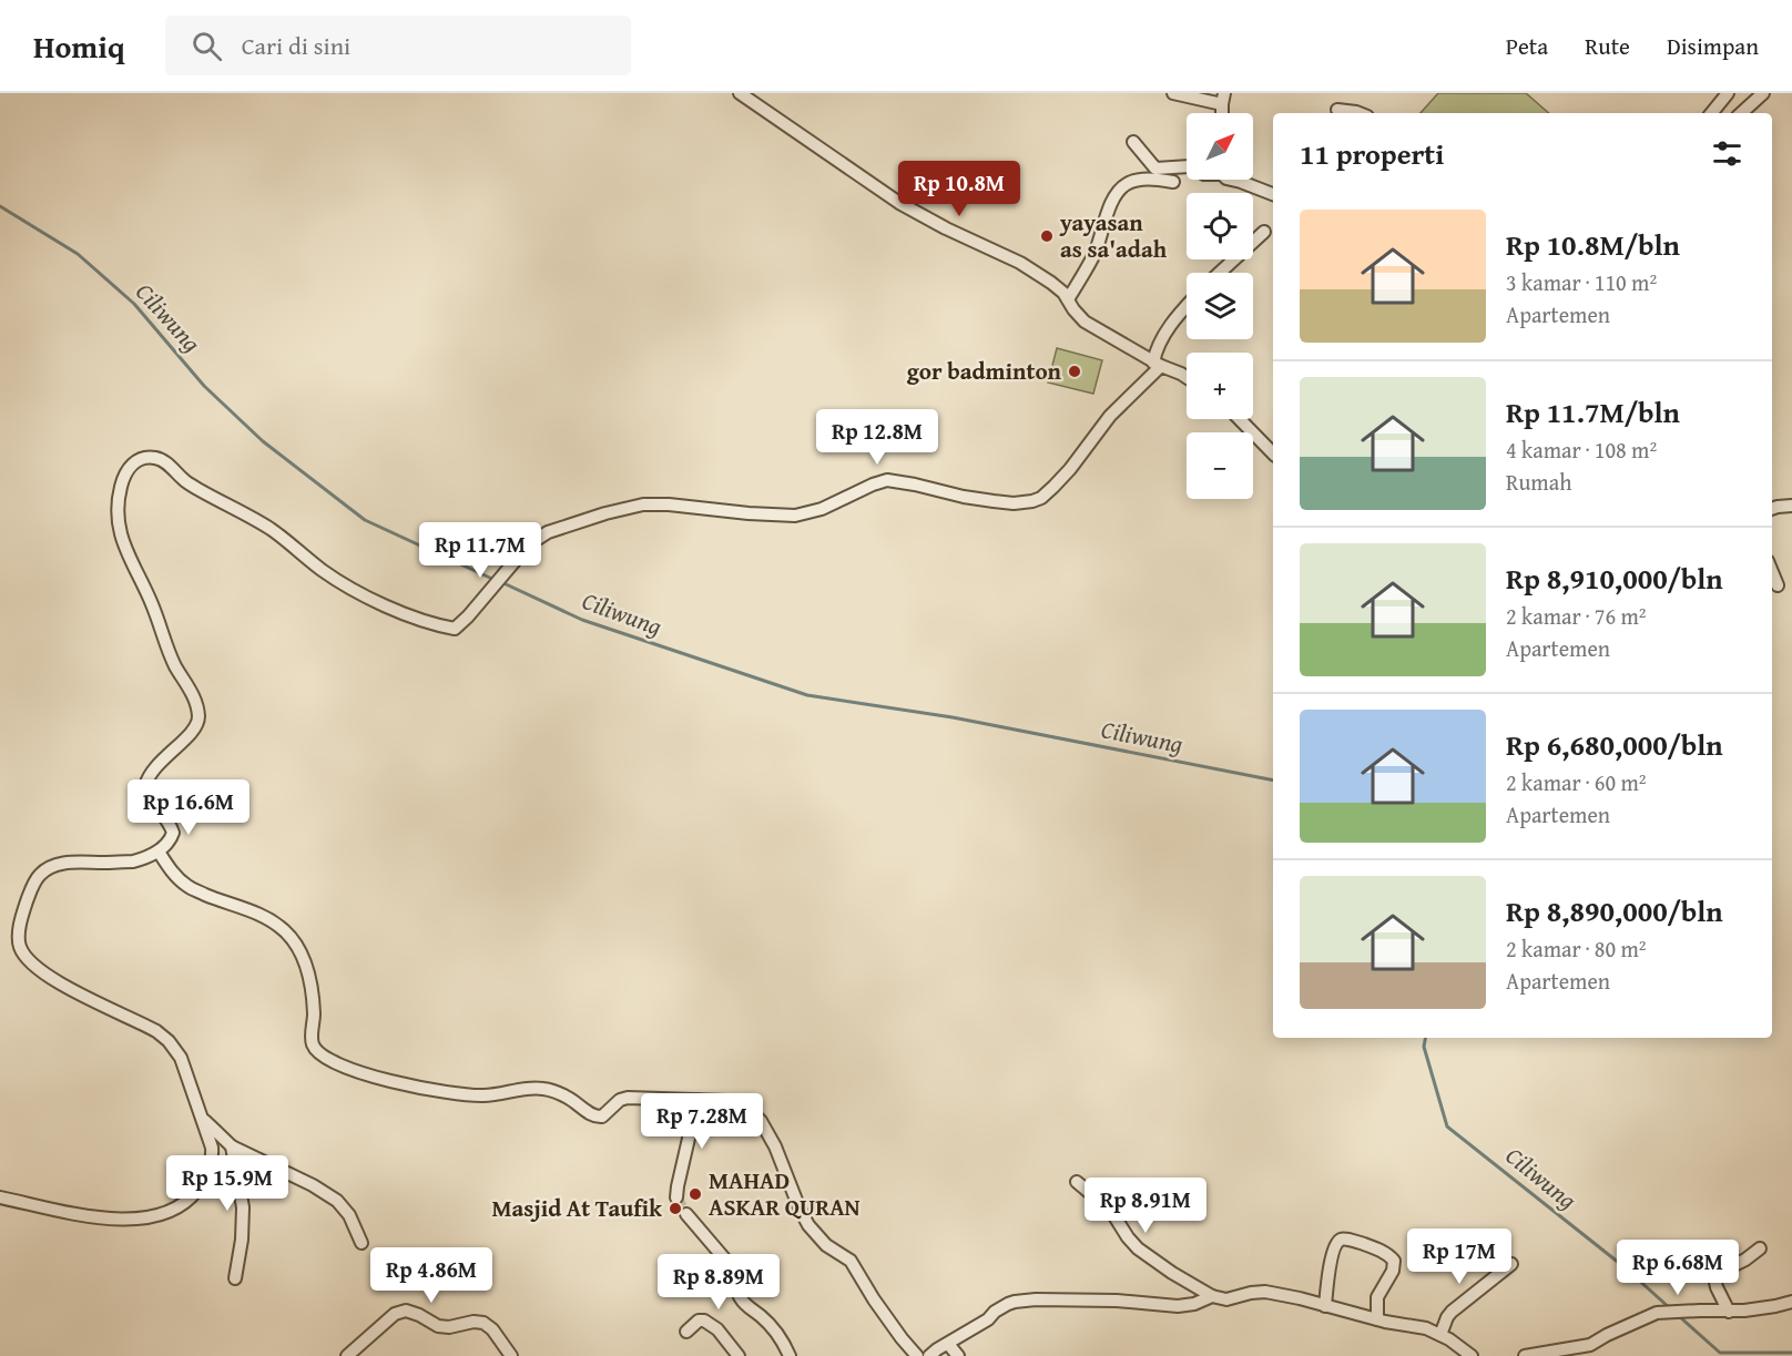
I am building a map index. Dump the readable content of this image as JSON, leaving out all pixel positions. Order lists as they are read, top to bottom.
{
  "water": ["Ciliwung"],
  "places": [
    "yayasan as sa'adah",
    "gor badminton",
    "MAHAD ASKAR QURAN",
    "Masjid At Taufik"
  ],
  "north": "top right",
  "page": {
    "header": "Homiq",
    "search": "Cari di sini",
    "nav": ["Peta", "Rute", "Disimpan"],
    "map_buttons": ["+", "−"],
    "heading": "11 properti",
    "price": [
      "Rp 10.8M",
      "Rp 12.8M",
      "Rp 11.7M",
      "Rp 16.6M",
      "Rp 7.28M",
      "Rp 15.9M",
      "Rp 8.91M",
      "Rp 17M",
      "Rp 6.68M",
      "Rp 4.86M",
      "Rp 8.89M"
    ],
    "list": [
      {
        "name": "Rp 10.8M/bln",
        "note": "3 kamar · 110 m² · Apartemen"
      },
      {
        "name": "Rp 11.7M/bln",
        "note": "4 kamar · 108 m² · Rumah"
      },
      {
        "name": "Rp 8,910,000/bln",
        "note": "2 kamar · 76 m² · Apartemen"
      },
      {
        "name": "Rp 6,680,000/bln",
        "note": "2 kamar · 60 m² · Apartemen"
      },
      {
        "name": "Rp 8,890,000/bln",
        "note": "2 kamar · 80 m² · Apartemen"
      }
    ]
  }
}
